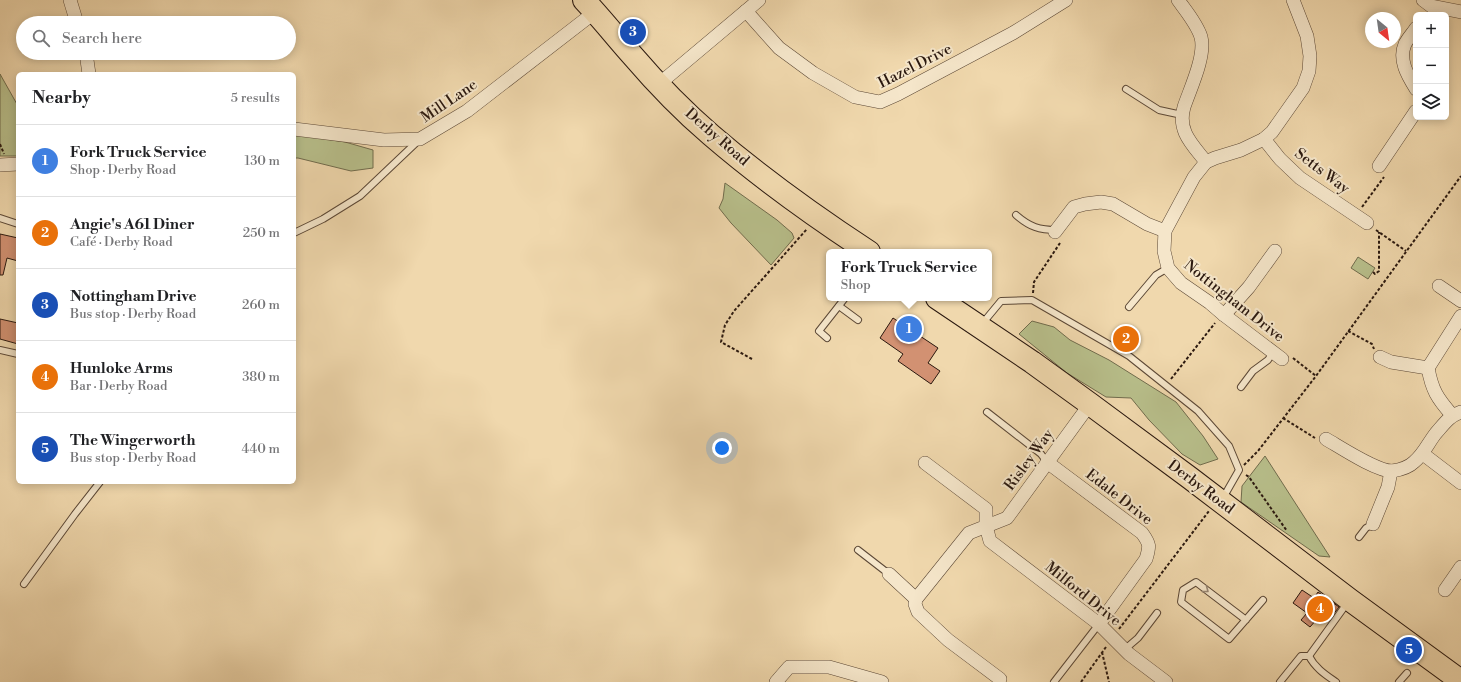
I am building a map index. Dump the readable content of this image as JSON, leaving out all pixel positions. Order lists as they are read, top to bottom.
{
  "streets": {
    "highway": ["Derby Road"],
    "street": [
      "Hazel Drive",
      "Mill Lane",
      "Setts Way",
      "Nottingham Drive",
      "Risley Way",
      "Edale Drive",
      "Milford Drive"
    ]
  },
  "crossings": [
    ["Mill Lane", "Derby Road"],
    ["Derby Road", "Risley Way"],
    ["Risley Way", "Edale Drive"],
    ["Risley Way", "Milford Drive"],
    ["Edale Drive", "Milford Drive"]
  ],
  "north": "bottom right",
  "page": {
    "map_buttons": ["+", "−"],
    "search": "Search here",
    "pins": [
      "3",
      "1",
      "2",
      "4",
      "5"
    ],
    "heading": ["Nearby", "5 results"],
    "list": [
      {
        "mark": "1",
        "name": "Fork Truck Service",
        "note": "Shop · Derby Road",
        "value": "130 m"
      },
      {
        "mark": "2",
        "name": "Angie's A61 Diner",
        "note": "Café · Derby Road",
        "value": "250 m"
      },
      {
        "mark": "3",
        "name": "Nottingham Drive",
        "note": "Bus stop · Derby Road",
        "value": "260 m"
      },
      {
        "mark": "4",
        "name": "Hunloke Arms",
        "note": "Bar · Derby Road",
        "value": "380 m"
      },
      {
        "mark": "5",
        "name": "The Wingerworth",
        "note": "Bus stop · Derby Road",
        "value": "440 m"
      }
    ],
    "popup": ["Fork Truck Service", "Shop"]
  }
}
